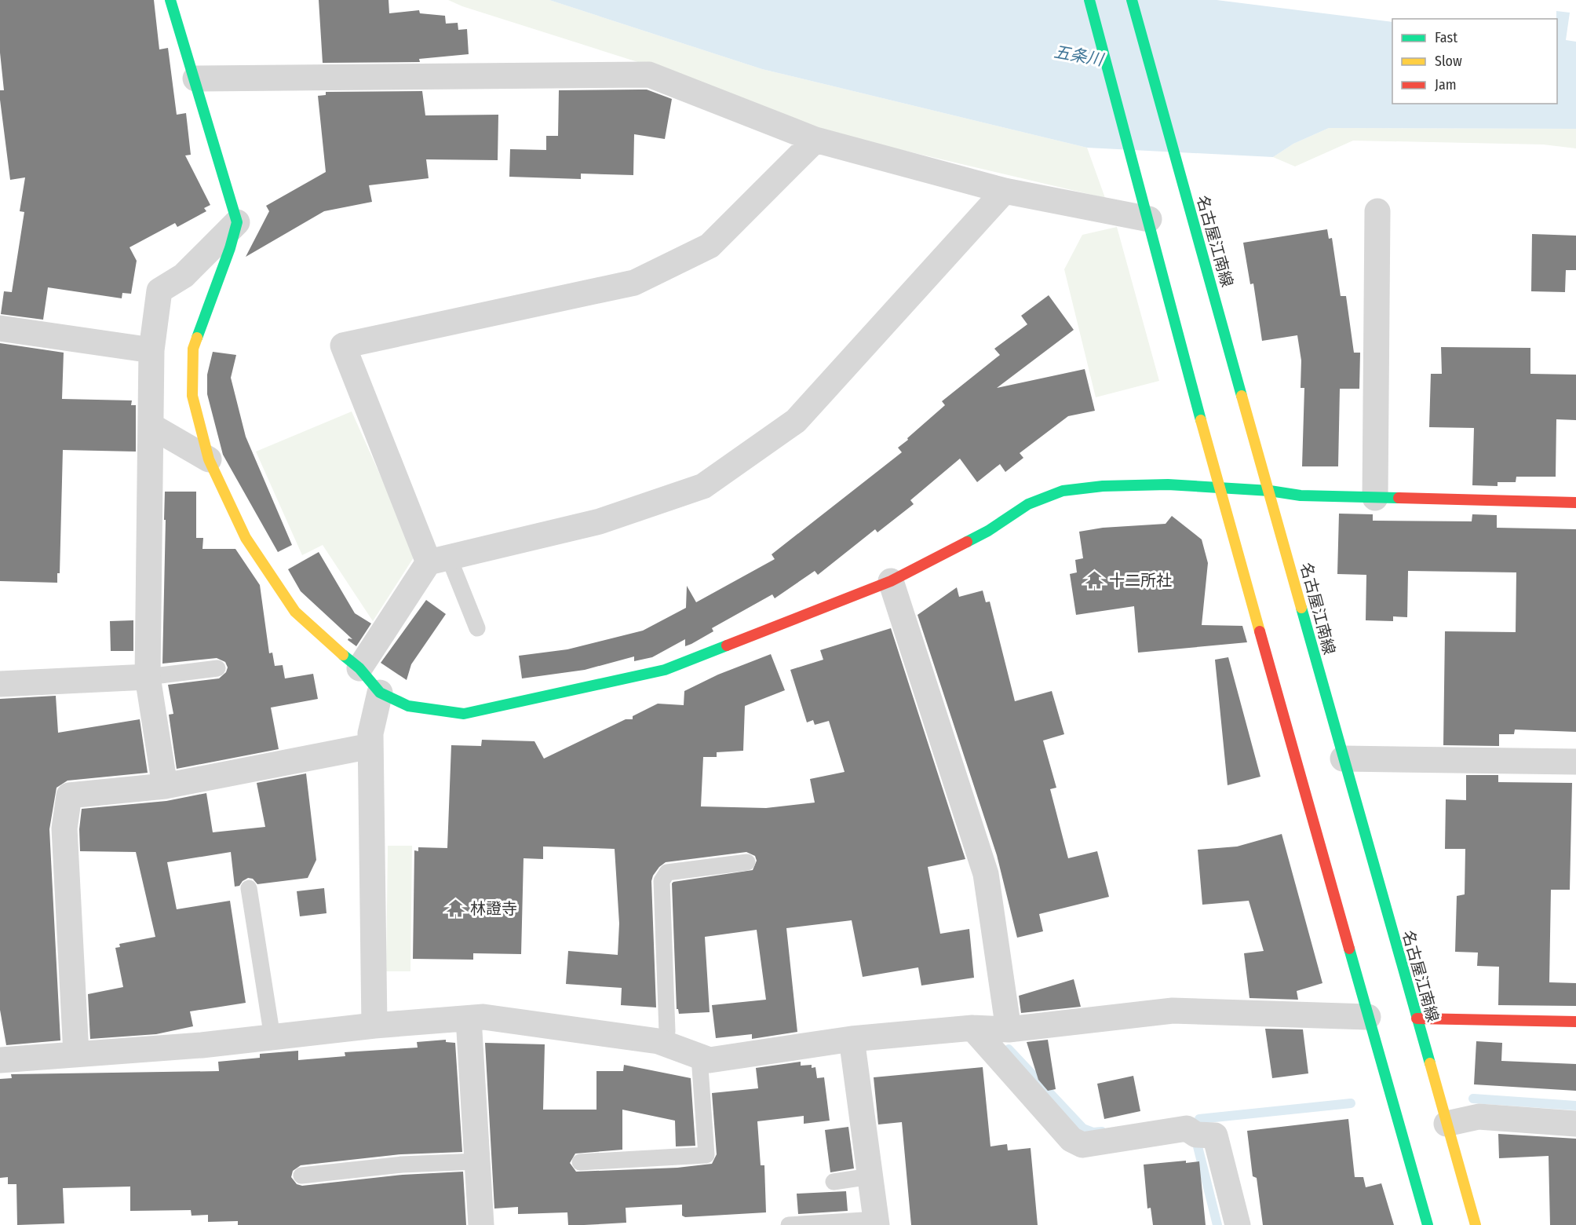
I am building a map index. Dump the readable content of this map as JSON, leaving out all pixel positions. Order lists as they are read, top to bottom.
{
  "streets": {
    "main road": ["名古屋江南線"]
  },
  "water": ["五条川"],
  "places": {
    "temple": ["十二所社", "林證寺"]
  },
  "legend": ["Fast", "Slow", "Jam"]
}
